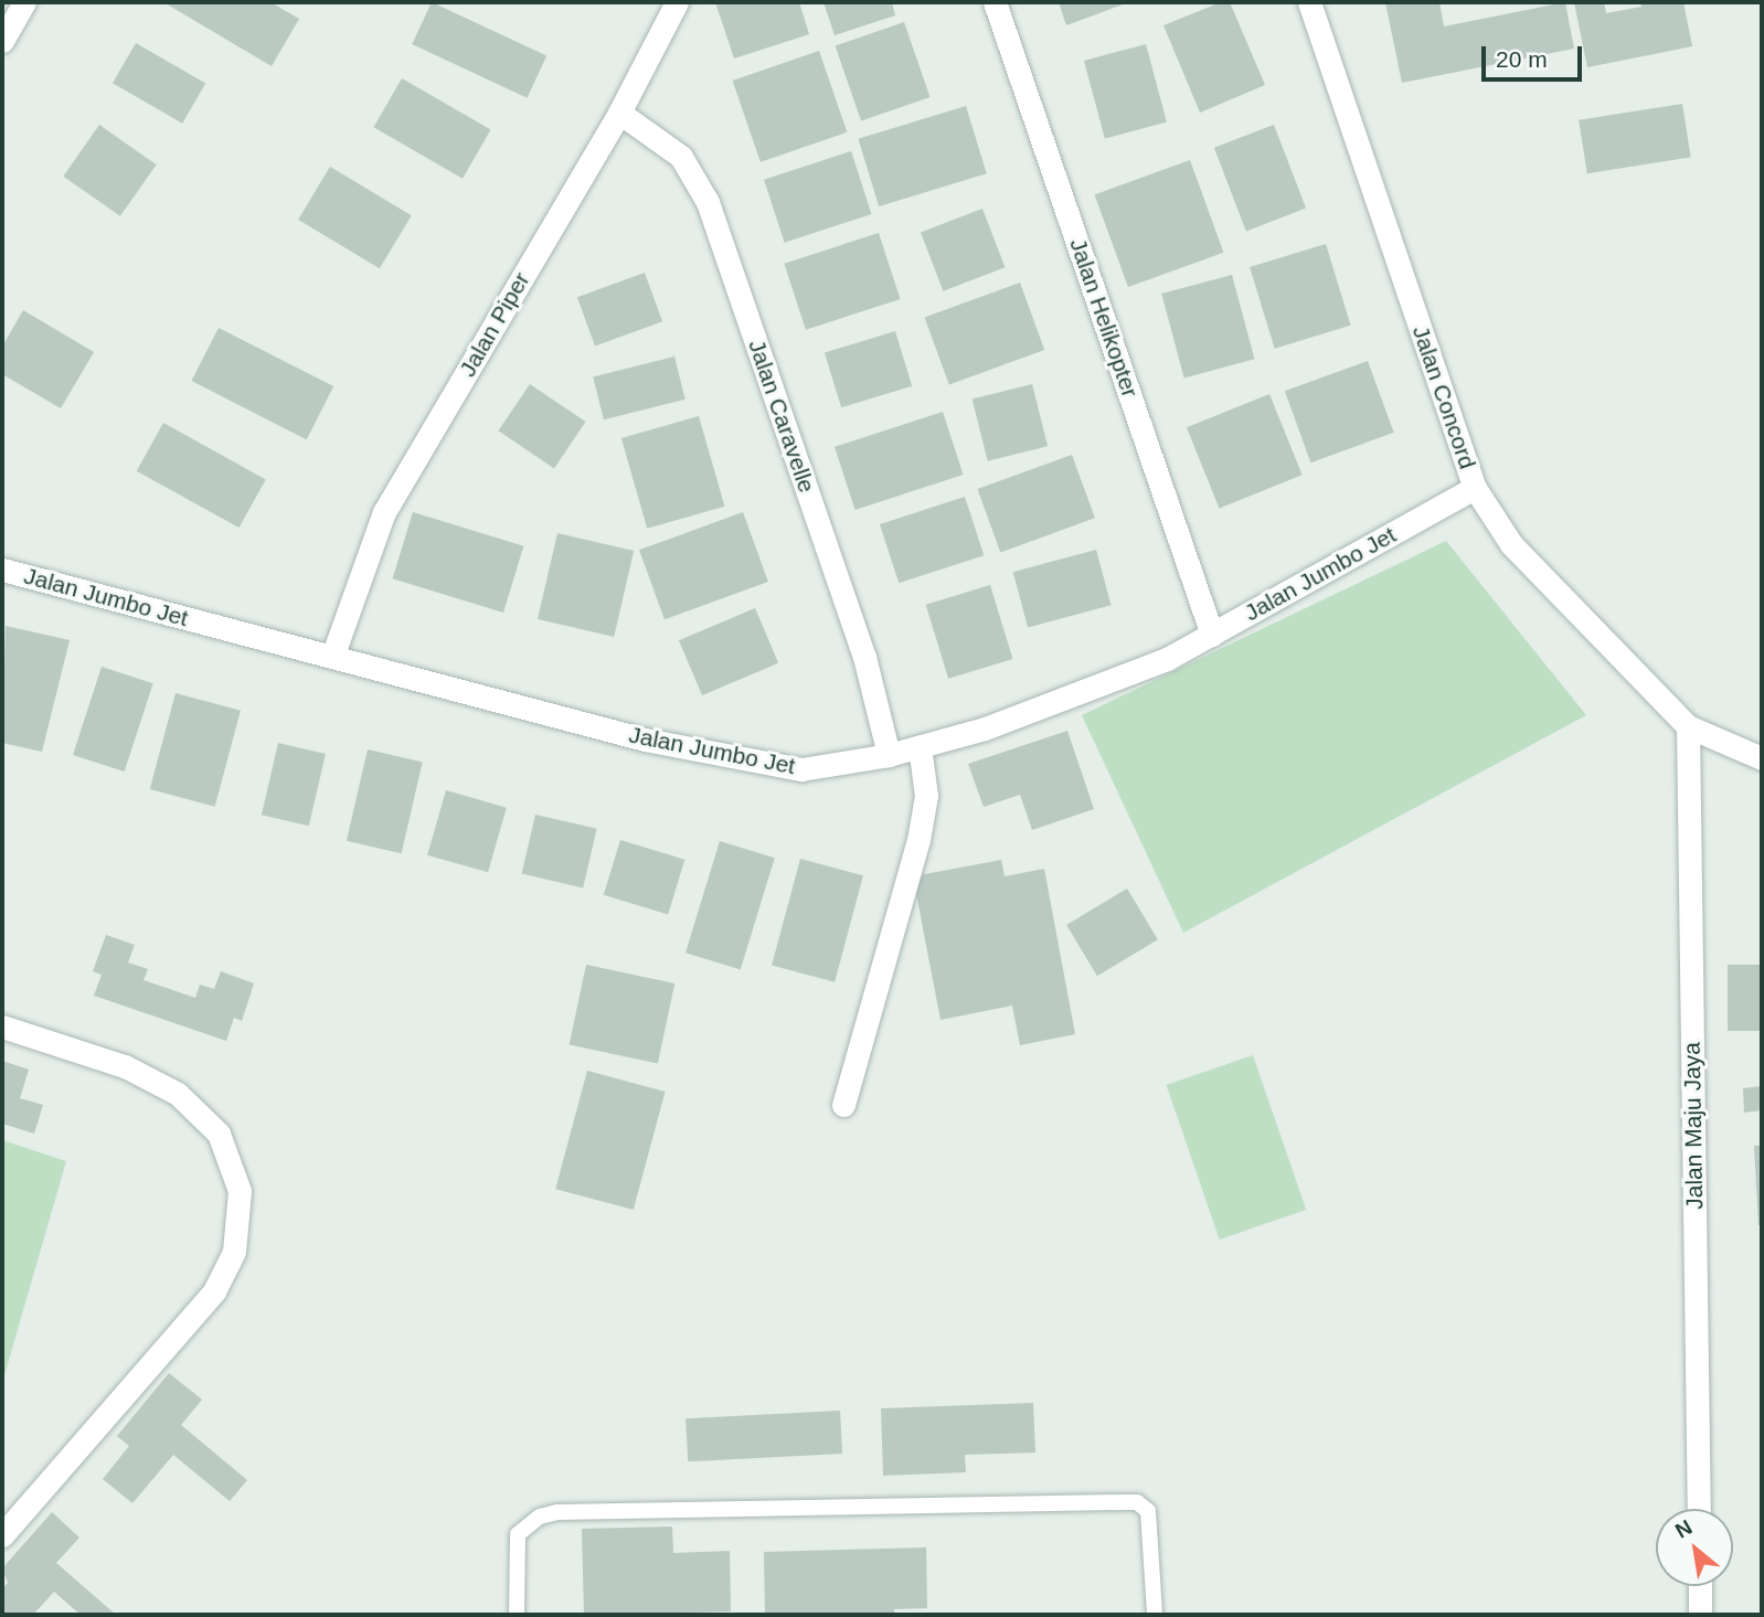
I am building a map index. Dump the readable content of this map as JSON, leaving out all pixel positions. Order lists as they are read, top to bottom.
{
  "streets": {
    "street": [
      "Jalan Helikopter",
      "Jalan Piper",
      "Jalan Concord",
      "Jalan Caravelle",
      "Jalan Jumbo Jet",
      "Jalan Maju Jaya"
    ]
  },
  "crossings": [
    ["Jalan Helikopter", "Jalan Jumbo Jet"],
    ["Jalan Piper", "Jalan Caravelle"],
    ["Jalan Piper", "Jalan Jumbo Jet"],
    ["Jalan Concord", "Jalan Jumbo Jet"],
    ["Jalan Concord", "Jalan Maju Jaya"],
    ["Jalan Caravelle", "Jalan Jumbo Jet"]
  ],
  "scale_bar": "20 m",
  "north": "top left"
}
